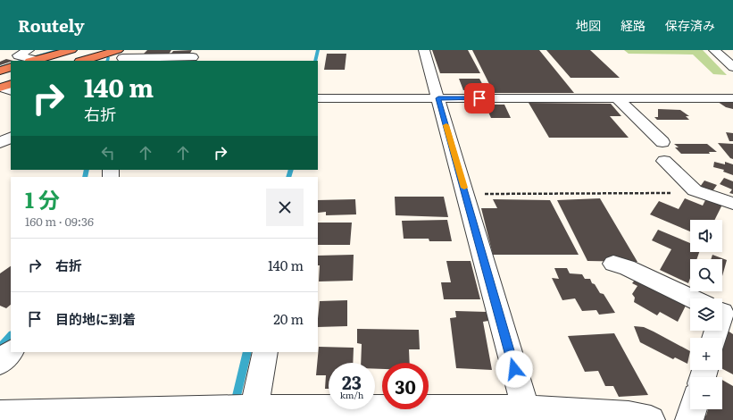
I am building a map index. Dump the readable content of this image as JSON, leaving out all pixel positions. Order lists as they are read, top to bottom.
{
  "page": {
    "header": "Routely",
    "nav": ["地図", "経路", "保存済み"],
    "turn": ["140 m", "右折"],
    "heading": ["1 分", "160 m · 09:36"],
    "map_buttons": ["+", "−"],
    "list": [
      {
        "name": "右折",
        "value": "140 m"
      },
      {
        "name": "目的地に到着",
        "value": "20 m"
      }
    ],
    "speed": "23 km/h",
    "limit": "30"
  }
}
